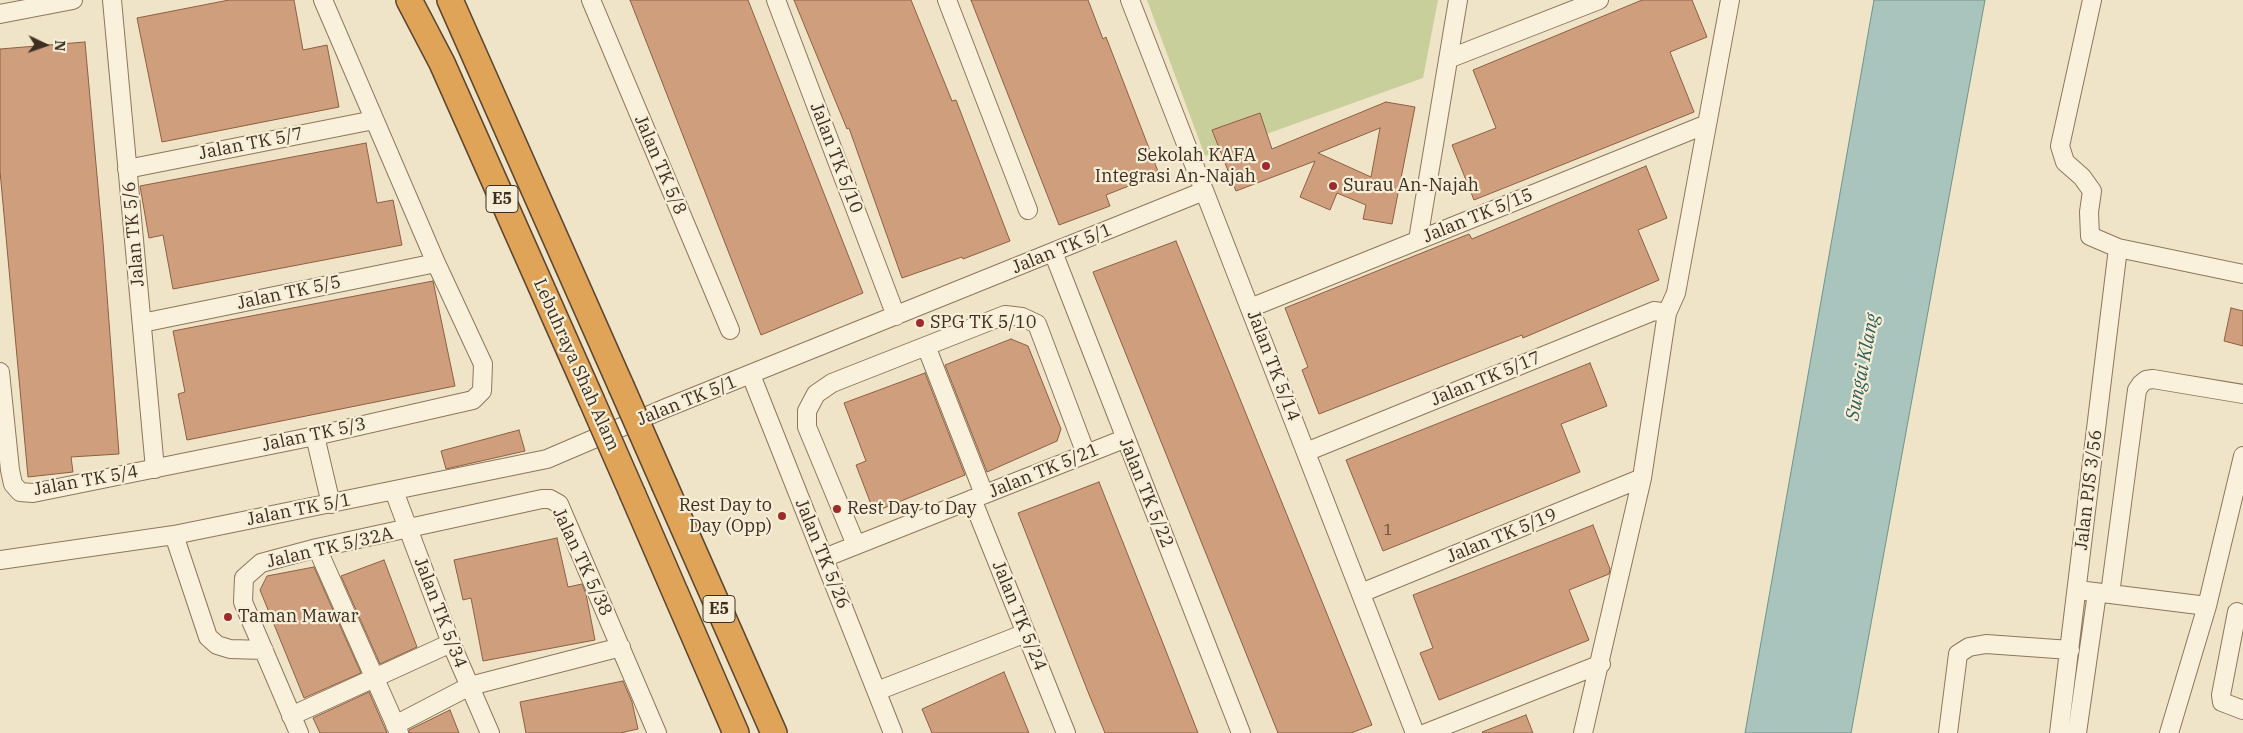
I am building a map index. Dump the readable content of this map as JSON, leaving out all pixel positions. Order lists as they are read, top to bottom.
{
  "streets": {
    "highway": ["E5", "Lebuhraya Shah Alam"],
    "street": [
      "Jalan TK 5/7",
      "Jalan TK 5/10",
      "Jalan TK 5/8",
      "Jalan TK 5/15",
      "Jalan TK 5/6",
      "Jalan TK 5/1",
      "Jalan TK 5/5",
      "Jalan TK 5/14",
      "Jalan TK 5/17",
      "Jalan TK 5/3",
      "Jalan TK 5/21",
      "Jalan TK 5/4",
      "Jalan PJS 3/56",
      "Jalan TK 5/22",
      "Jalan TK 5/19",
      "Jalan TK 5/32A",
      "Jalan TK 5/26",
      "Jalan TK 5/38",
      "Jalan TK 5/34",
      "Jalan TK 5/24"
    ]
  },
  "crossings": [
    ["Jalan TK 5/7", "Jalan TK 5/6"],
    ["Jalan TK 5/10", "Jalan TK 5/1"],
    ["Jalan TK 5/15", "Jalan TK 5/14"],
    ["Jalan TK 5/6", "Jalan TK 5/5"],
    ["Jalan TK 5/6", "Jalan TK 5/3"],
    ["Jalan TK 5/6", "Jalan TK 5/4"],
    ["Jalan TK 5/1", "Jalan TK 5/14"],
    ["Jalan TK 5/1", "Jalan TK 5/22"],
    ["Jalan TK 5/1", "Jalan TK 5/26"],
    ["Jalan TK 5/1", "Jalan TK 5/34"],
    ["Jalan TK 5/5", "Jalan TK 5/3"],
    ["Jalan TK 5/14", "Jalan TK 5/17"],
    ["Jalan TK 5/14", "Jalan TK 5/19"],
    ["Jalan TK 5/3", "Jalan TK 5/4"],
    ["Jalan TK 5/21", "Jalan TK 5/22"],
    ["Jalan TK 5/21", "Jalan TK 5/26"],
    ["Jalan TK 5/21", "Jalan TK 5/24"],
    ["Jalan TK 5/32A", "Jalan TK 5/38"],
    ["Jalan TK 5/32A", "Jalan TK 5/34"],
    ["Jalan TK 5/38", "Jalan TK 5/34"]
  ],
  "water": ["Sungai Klang"],
  "places": [
    "Sekolah KAFA Integrasi An-Najah",
    "Surau An-Najah",
    "SPG TK 5/10",
    "Rest Day to Day",
    "Rest Day to Day (Opp)",
    "Taman Mawar"
  ],
  "house_numbers": ["1"],
  "north": "right"
}
